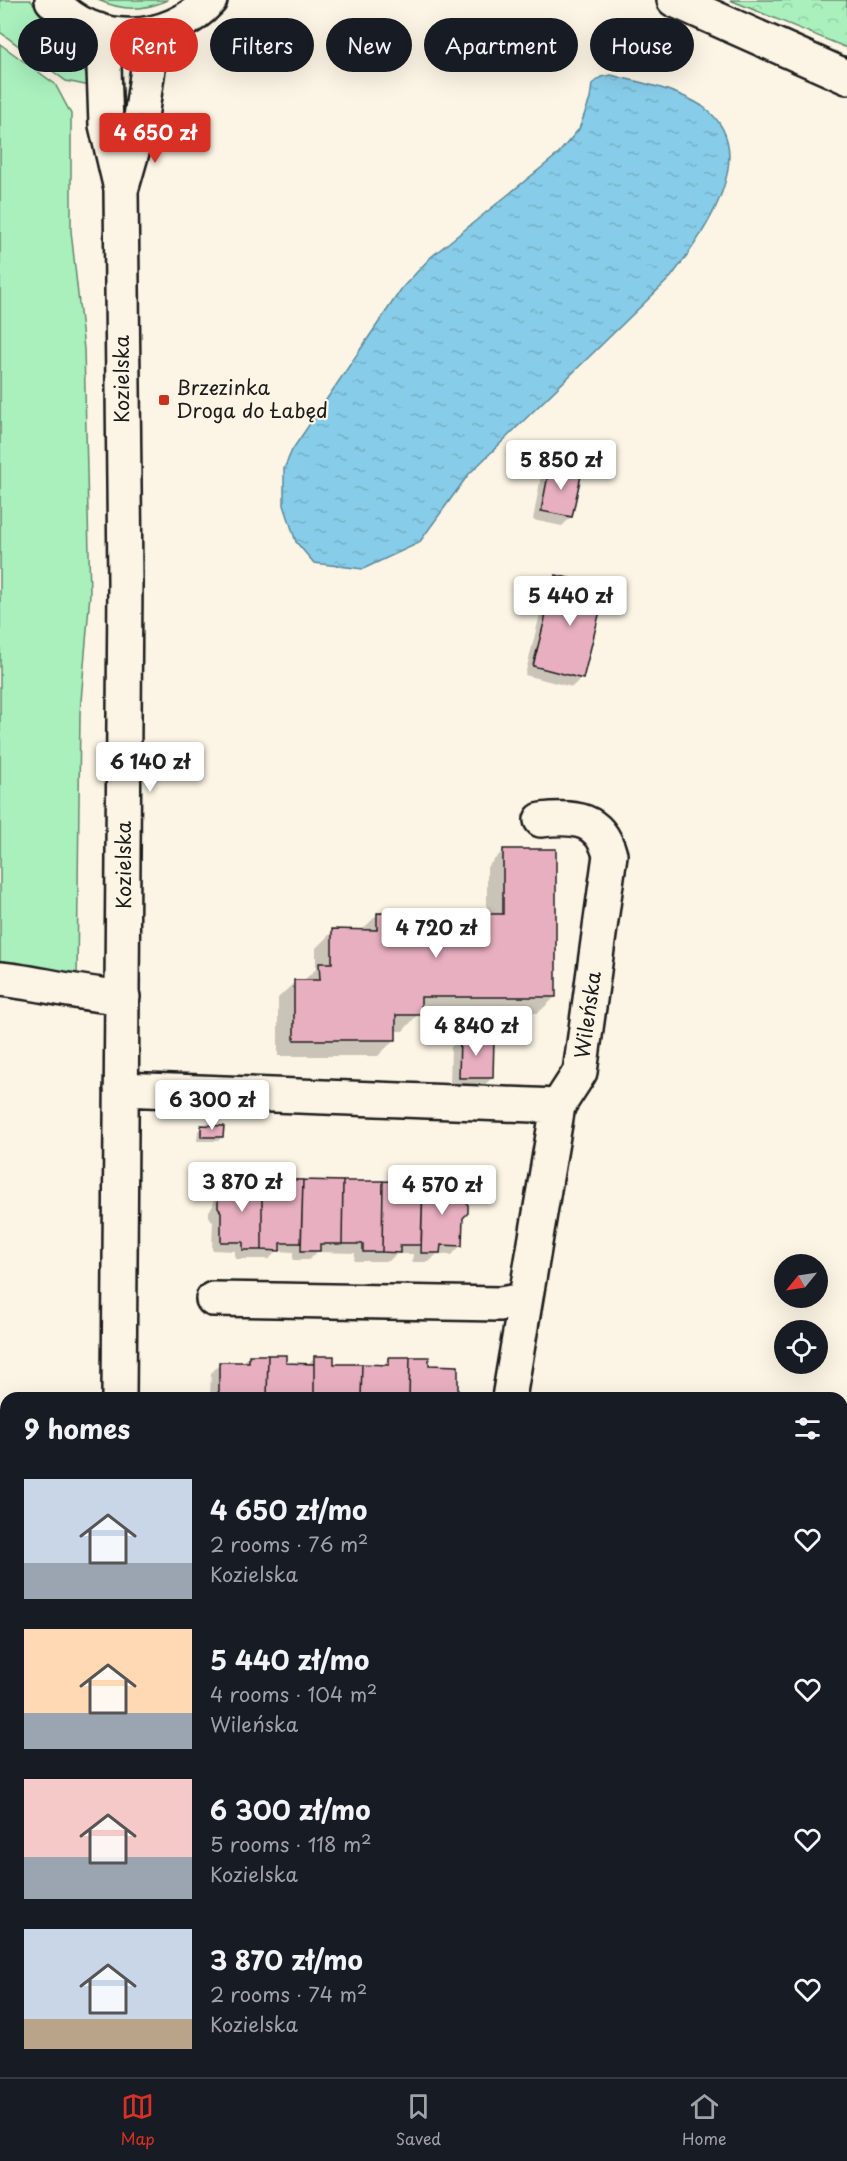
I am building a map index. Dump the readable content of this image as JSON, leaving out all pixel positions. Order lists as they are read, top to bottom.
{
  "streets": {
    "street": ["Kozielska", "Wileńska"]
  },
  "places": {
    "transit": ["Brzezinka Droga do Łabęd"]
  },
  "north": "bottom left",
  "page": {
    "chip": [
      "Buy",
      "Rent",
      "Filters",
      "New",
      "Apartment",
      "House"
    ],
    "price": [
      "4 650 zł",
      "5 850 zł",
      "5 440 zł",
      "6 140 zł",
      "4 720 zł",
      "4 840 zł",
      "6 300 zł",
      "3 870 zł",
      "4 570 zł"
    ],
    "heading": "9 homes",
    "list": [
      {
        "name": "4 650 zł/mo",
        "note": "2 rooms · 76 m² · Kozielska"
      },
      {
        "name": "5 440 zł/mo",
        "note": "4 rooms · 104 m² · Wileńska"
      },
      {
        "name": "6 300 zł/mo",
        "note": "5 rooms · 118 m² · Kozielska"
      },
      {
        "name": "3 870 zł/mo",
        "note": "2 rooms · 74 m² · Kozielska"
      }
    ],
    "tabs": ["Map", "Saved", "Home"]
  }
}
